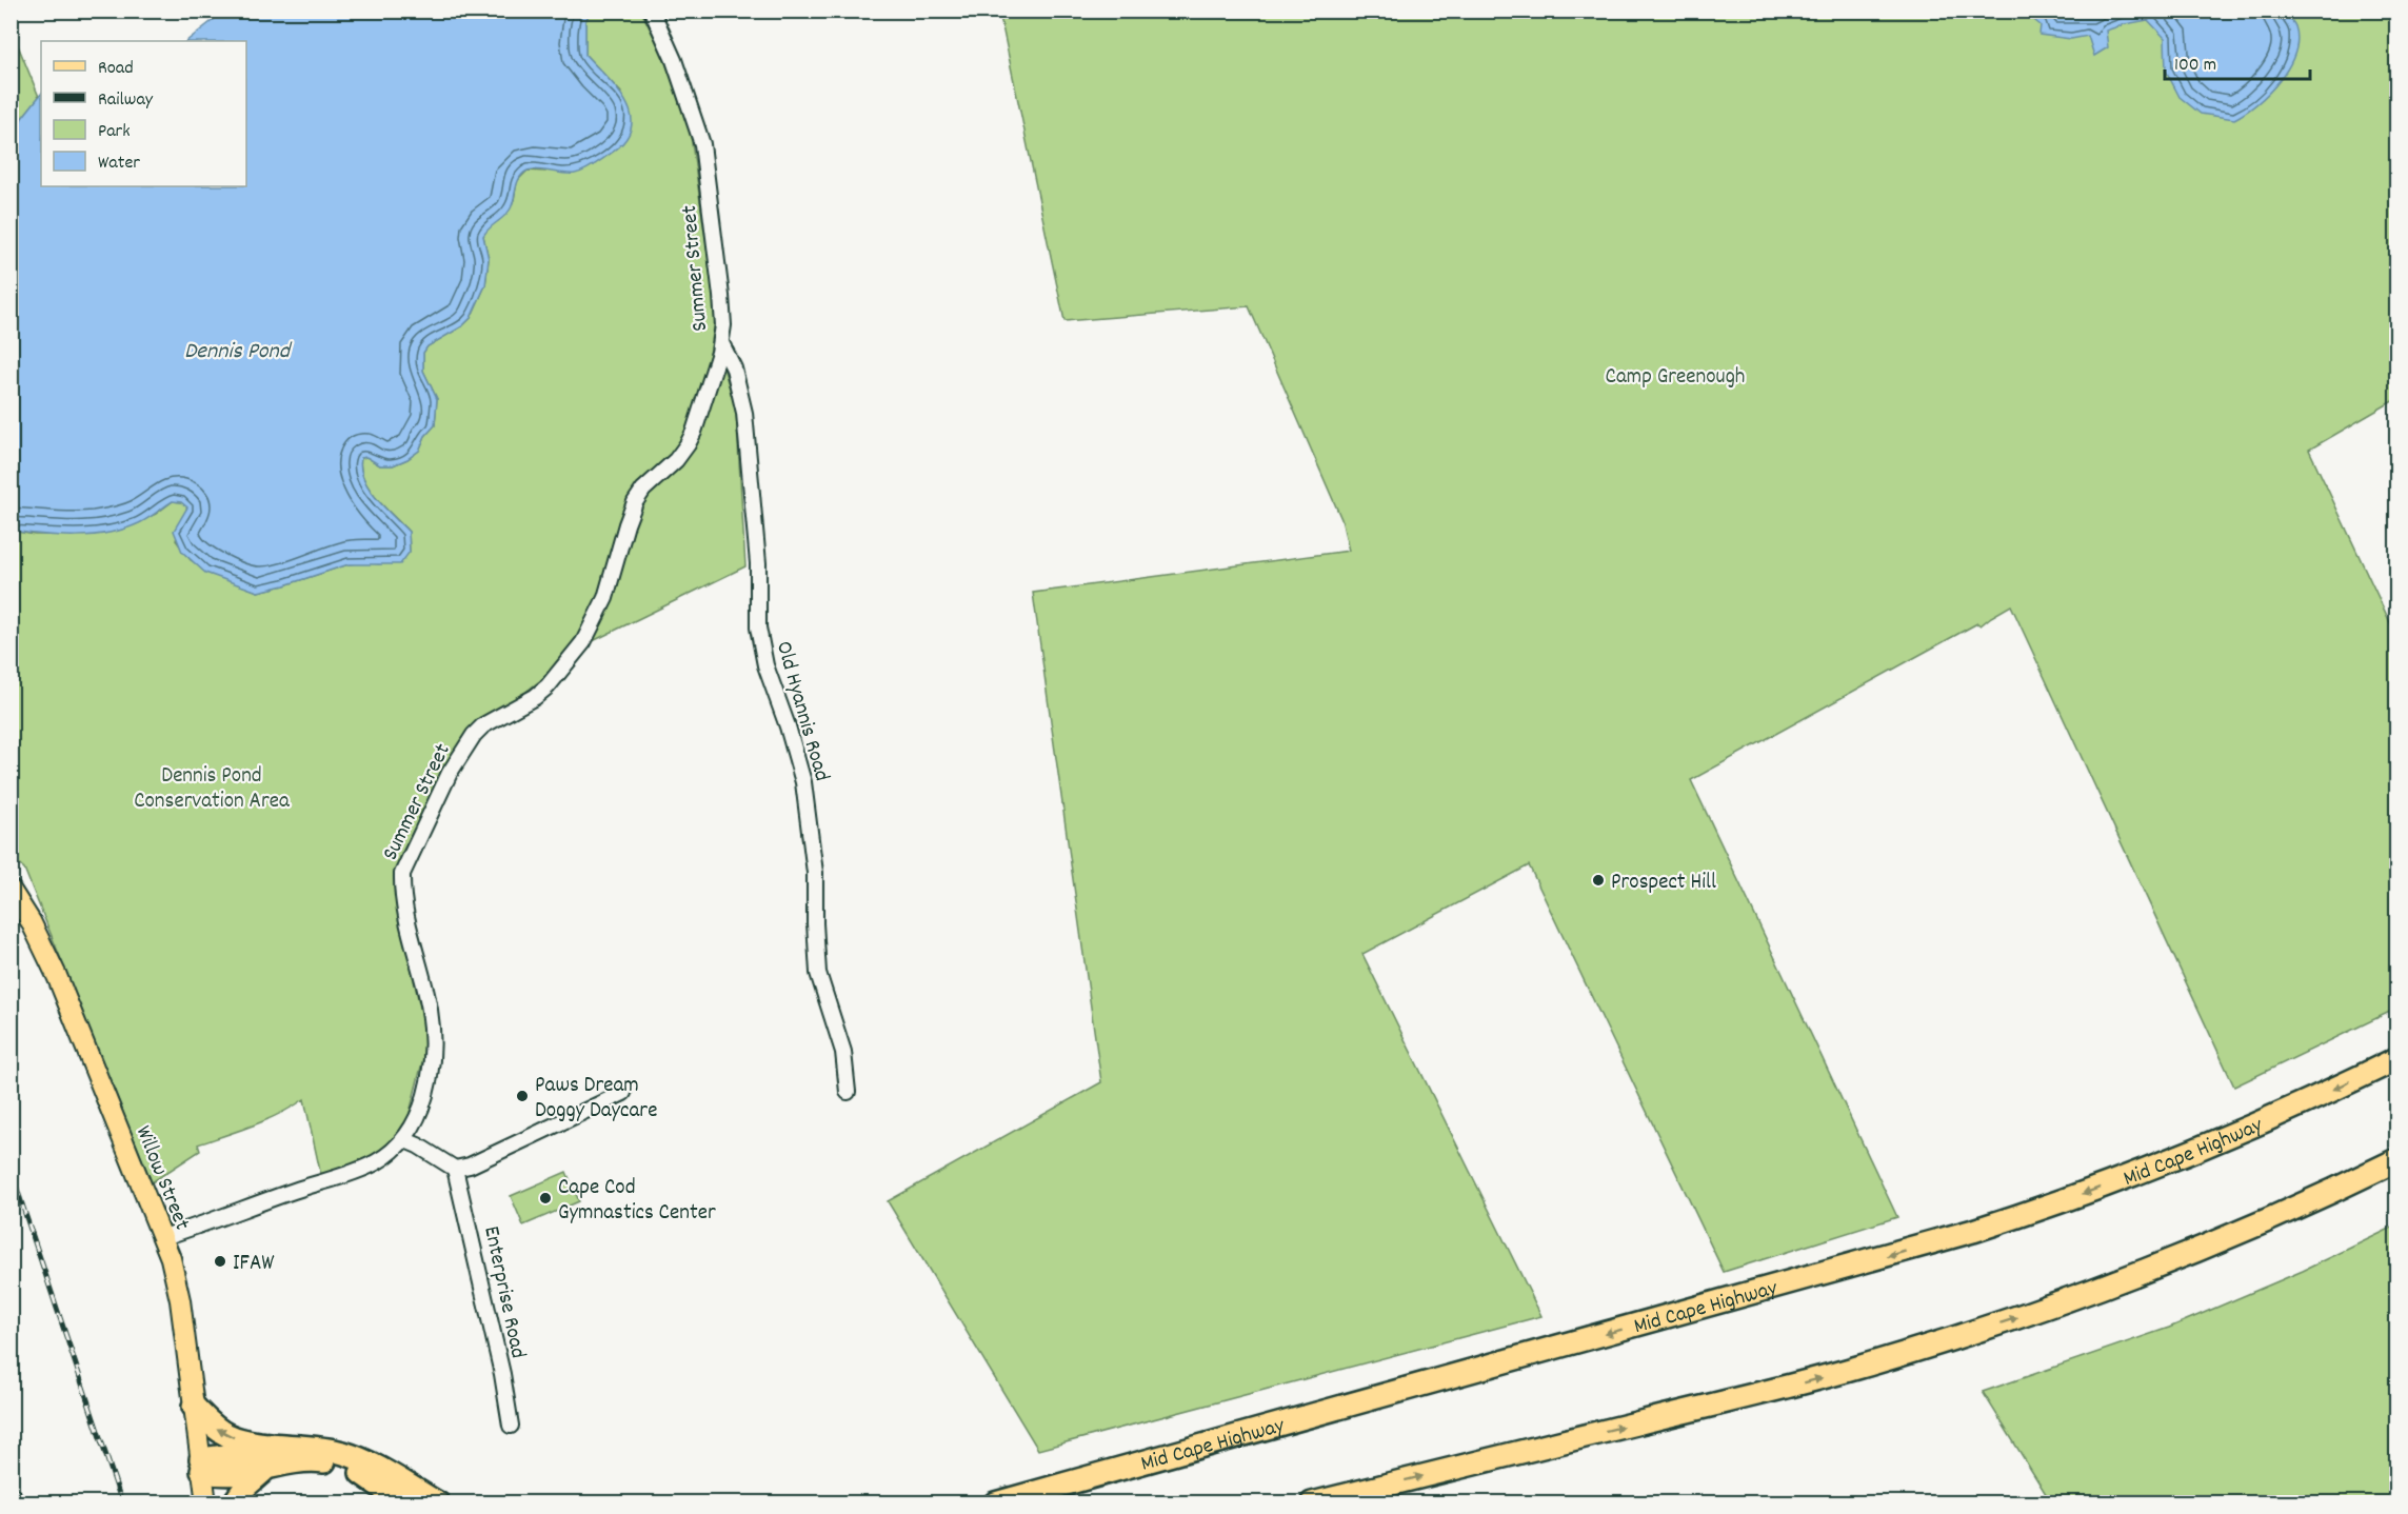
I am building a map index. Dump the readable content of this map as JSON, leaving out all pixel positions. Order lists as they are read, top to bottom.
{
  "streets": {
    "highway": ["Mid Cape Highway"],
    "main road": ["Willow Street"],
    "street": ["Summer Street", "Old Hyannis Road", "Enterprise Road"]
  },
  "crossings": [
    ["Summer Street", "Old Hyannis Road"],
    ["Summer Street", "Willow Street"]
  ],
  "water": ["Dennis Pond"],
  "parks": ["Camp Greenough", "Dennis Pond Conservation Area"],
  "places": [
    "Prospect Hill",
    "Paws Dream Doggy Daycare",
    "Cape Cod Gymnastics Center",
    "IFAW"
  ],
  "legend": [
    "Road",
    "Railway",
    "Park",
    "Water"
  ],
  "scale_bar": "100 m"
}
